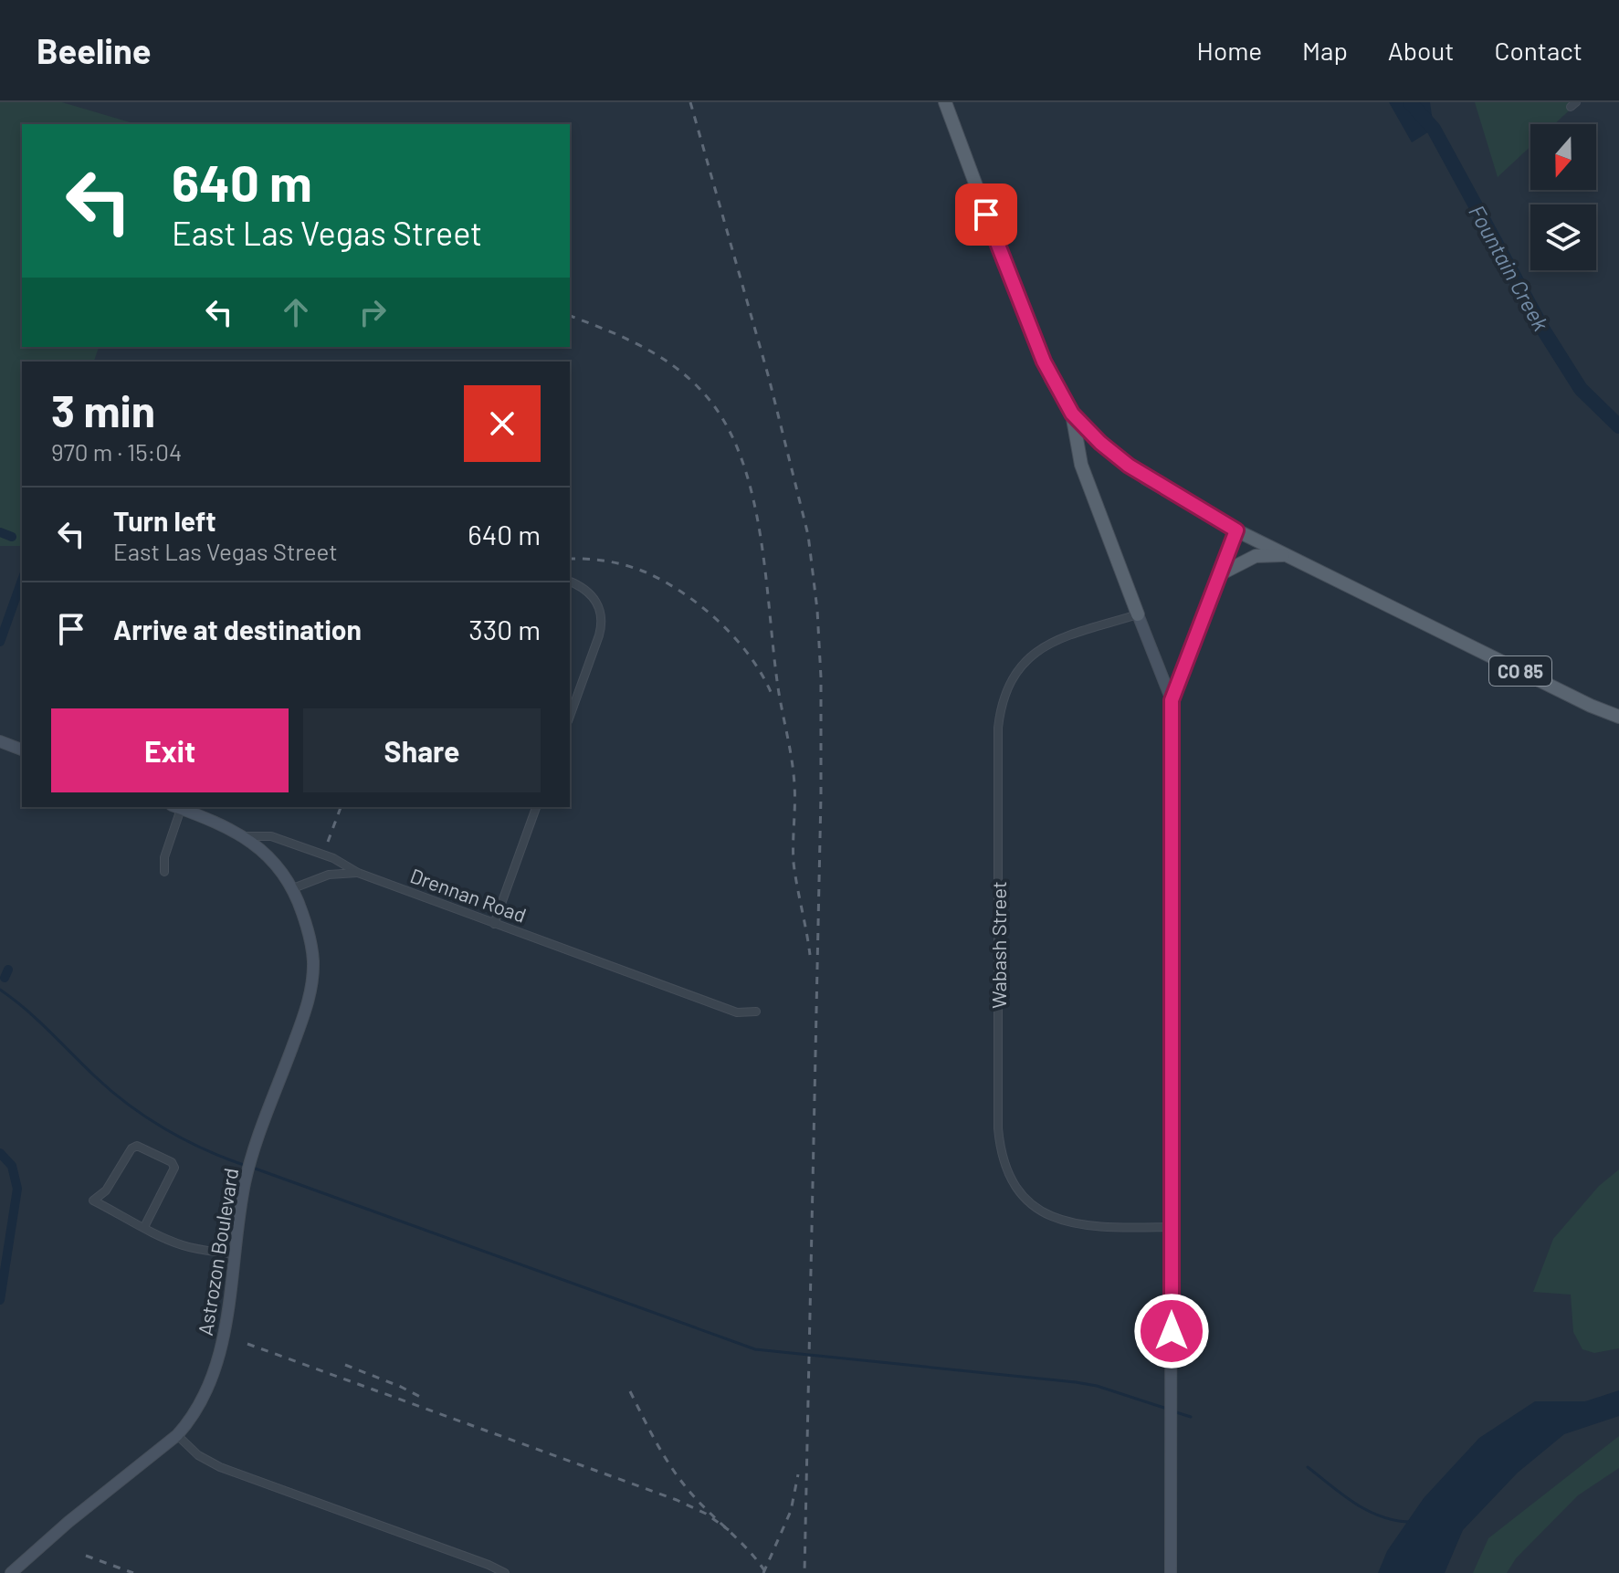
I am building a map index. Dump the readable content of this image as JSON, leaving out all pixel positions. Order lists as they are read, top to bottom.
{
  "streets": {
    "main road": ["CO 85"],
    "street": ["Drennan Road", "Wabash Street", "Astrozon Boulevard"]
  },
  "crossings": [
    ["Drennan Road", "Astrozon Boulevard"]
  ],
  "water": ["Fountain Creek"],
  "north": "bottom",
  "page": {
    "header": "Beeline",
    "nav": [
      "Home",
      "Map",
      "About",
      "Contact"
    ],
    "turn": ["640 m", "East Las Vegas Street"],
    "heading": ["3 min", "970 m · 15:04"],
    "list": [
      {
        "name": "Turn left",
        "note": "East Las Vegas Street",
        "value": "640 m"
      },
      {
        "name": "Arrive at destination",
        "value": "330 m"
      }
    ],
    "buttons": ["Exit", "Share"]
  }
}
